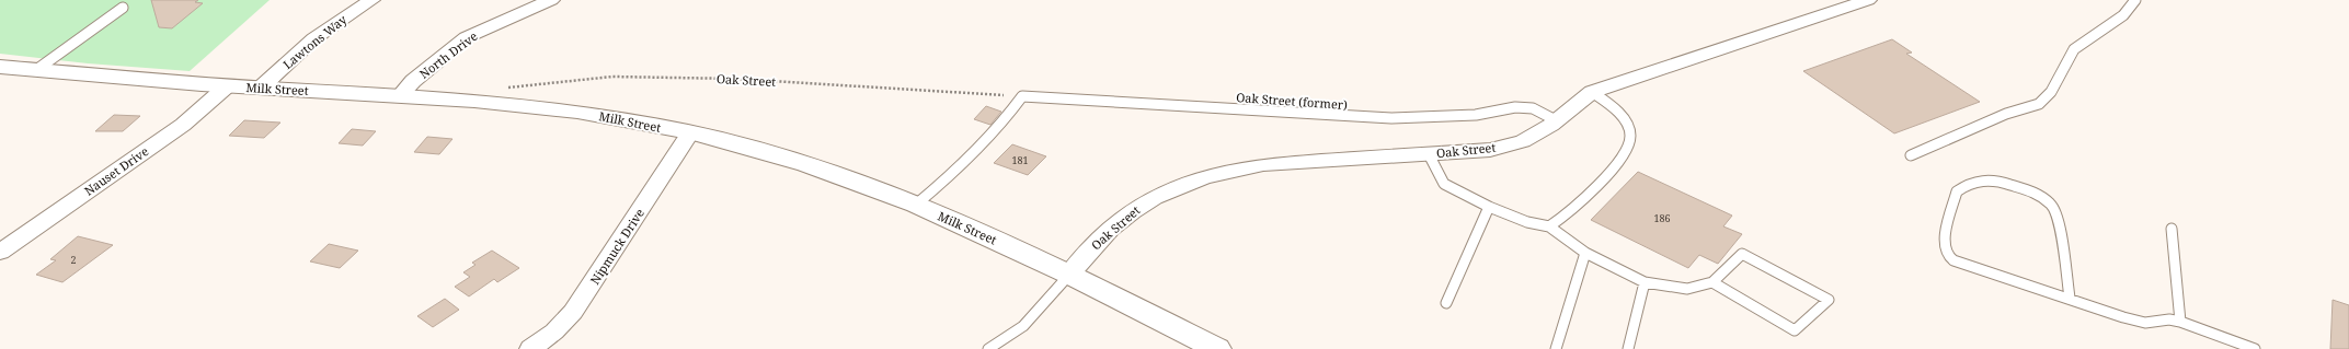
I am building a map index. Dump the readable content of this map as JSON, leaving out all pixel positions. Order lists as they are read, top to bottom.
{
  "streets": {
    "main road": ["Milk Street"],
    "street": [
      "Lawtons Way",
      "North Drive",
      "Oak Street",
      "Nauset Drive",
      "Nipmuck Drive"
    ],
    "lane": ["Oak Street (former)"]
  },
  "crossings": [
    ["Lawtons Way", "Milk Street"],
    ["North Drive", "Milk Street"],
    ["Oak Street", "Milk Street"],
    ["Oak Street", "Oak Street (former)"],
    ["Milk Street", "Nauset Drive"],
    ["Milk Street", "Nipmuck Drive"]
  ],
  "house_numbers": ["181", "186", "2"]
}
